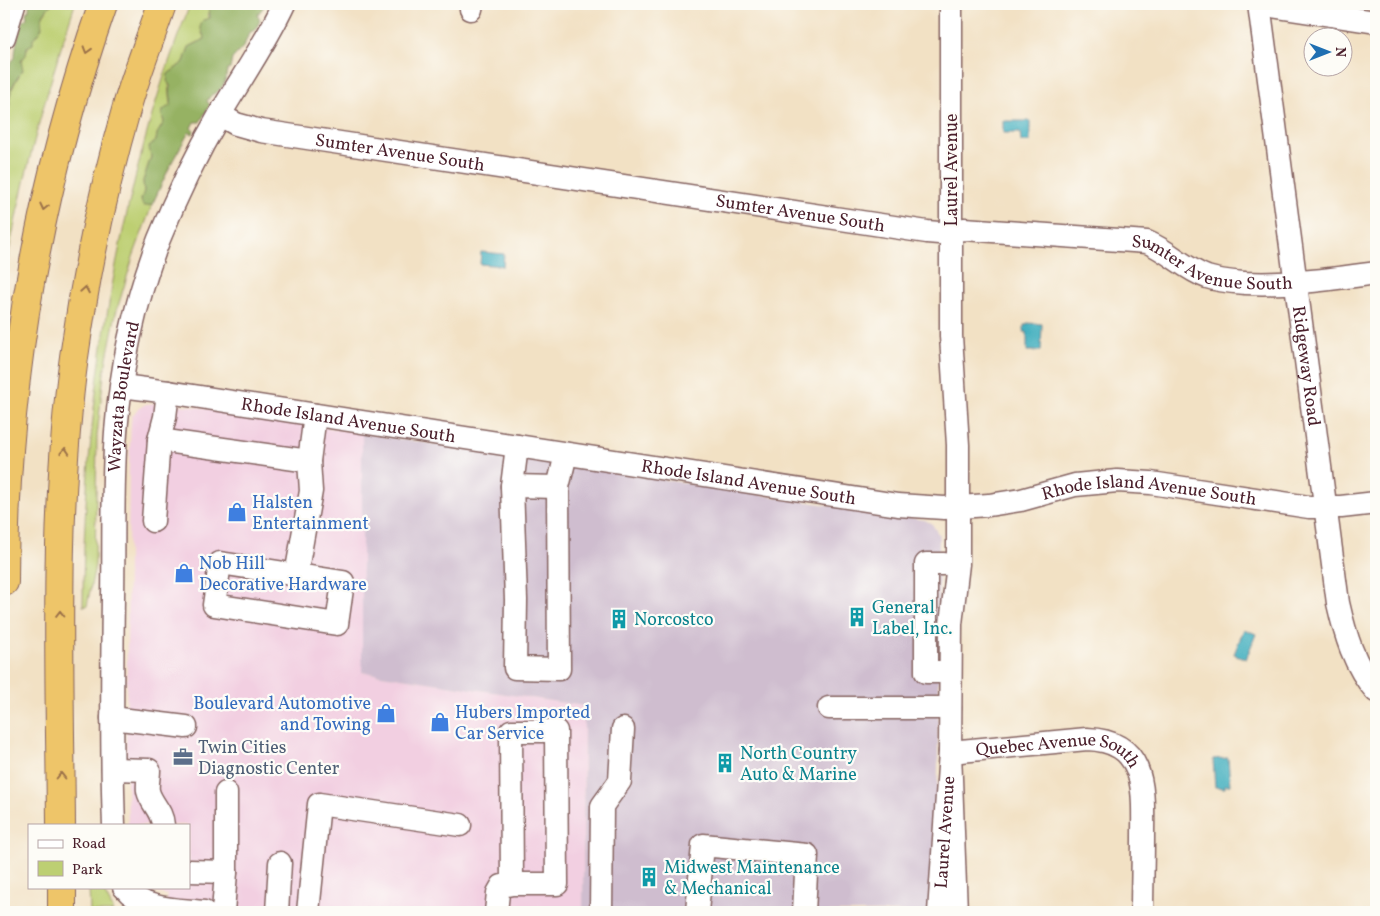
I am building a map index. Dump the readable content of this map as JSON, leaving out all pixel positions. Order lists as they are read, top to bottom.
{
  "streets": {
    "street": [
      "Sumter Avenue South",
      "Laurel Avenue",
      "Ridgeway Road",
      "Wayzata Boulevard",
      "Rhode Island Avenue South",
      "Quebec Avenue South"
    ]
  },
  "crossings": [
    ["Sumter Avenue South", "Laurel Avenue"],
    ["Sumter Avenue South", "Ridgeway Road"],
    ["Sumter Avenue South", "Wayzata Boulevard"],
    ["Laurel Avenue", "Rhode Island Avenue South"],
    ["Laurel Avenue", "Quebec Avenue South"],
    ["Ridgeway Road", "Rhode Island Avenue South"],
    ["Wayzata Boulevard", "Rhode Island Avenue South"]
  ],
  "places": {
    "shop": [
      "Halsten Entertainment",
      "Nob Hill Decorative Hardware",
      "Boulevard Automotive and Towing",
      "Hubers Imported Car Service"
    ],
    "building": [
      "General Label, Inc.",
      "Norcostco",
      "North Country Auto & Marine",
      "Midwest Maintenance & Mechanical"
    ],
    "office": ["Twin Cities Diagnostic Center"]
  },
  "legend": ["Road", "Park"],
  "north": "right"
}
